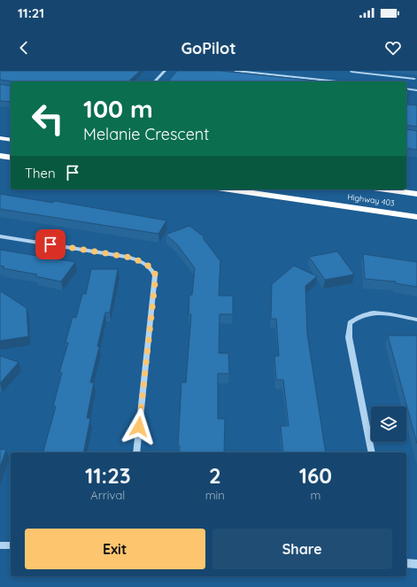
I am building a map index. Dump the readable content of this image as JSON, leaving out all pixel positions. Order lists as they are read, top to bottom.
{
  "streets": {
    "highway": ["Highway 403"]
  },
  "page": {
    "status": "11:21",
    "header": "GoPilot",
    "turn": ["100 m", "Melanie Crescent"],
    "then": "Then",
    "eta": [
      "11:23",
      "Arrival",
      "2",
      "min",
      "160",
      "m"
    ],
    "buttons": ["Exit", "Share"]
  }
}
